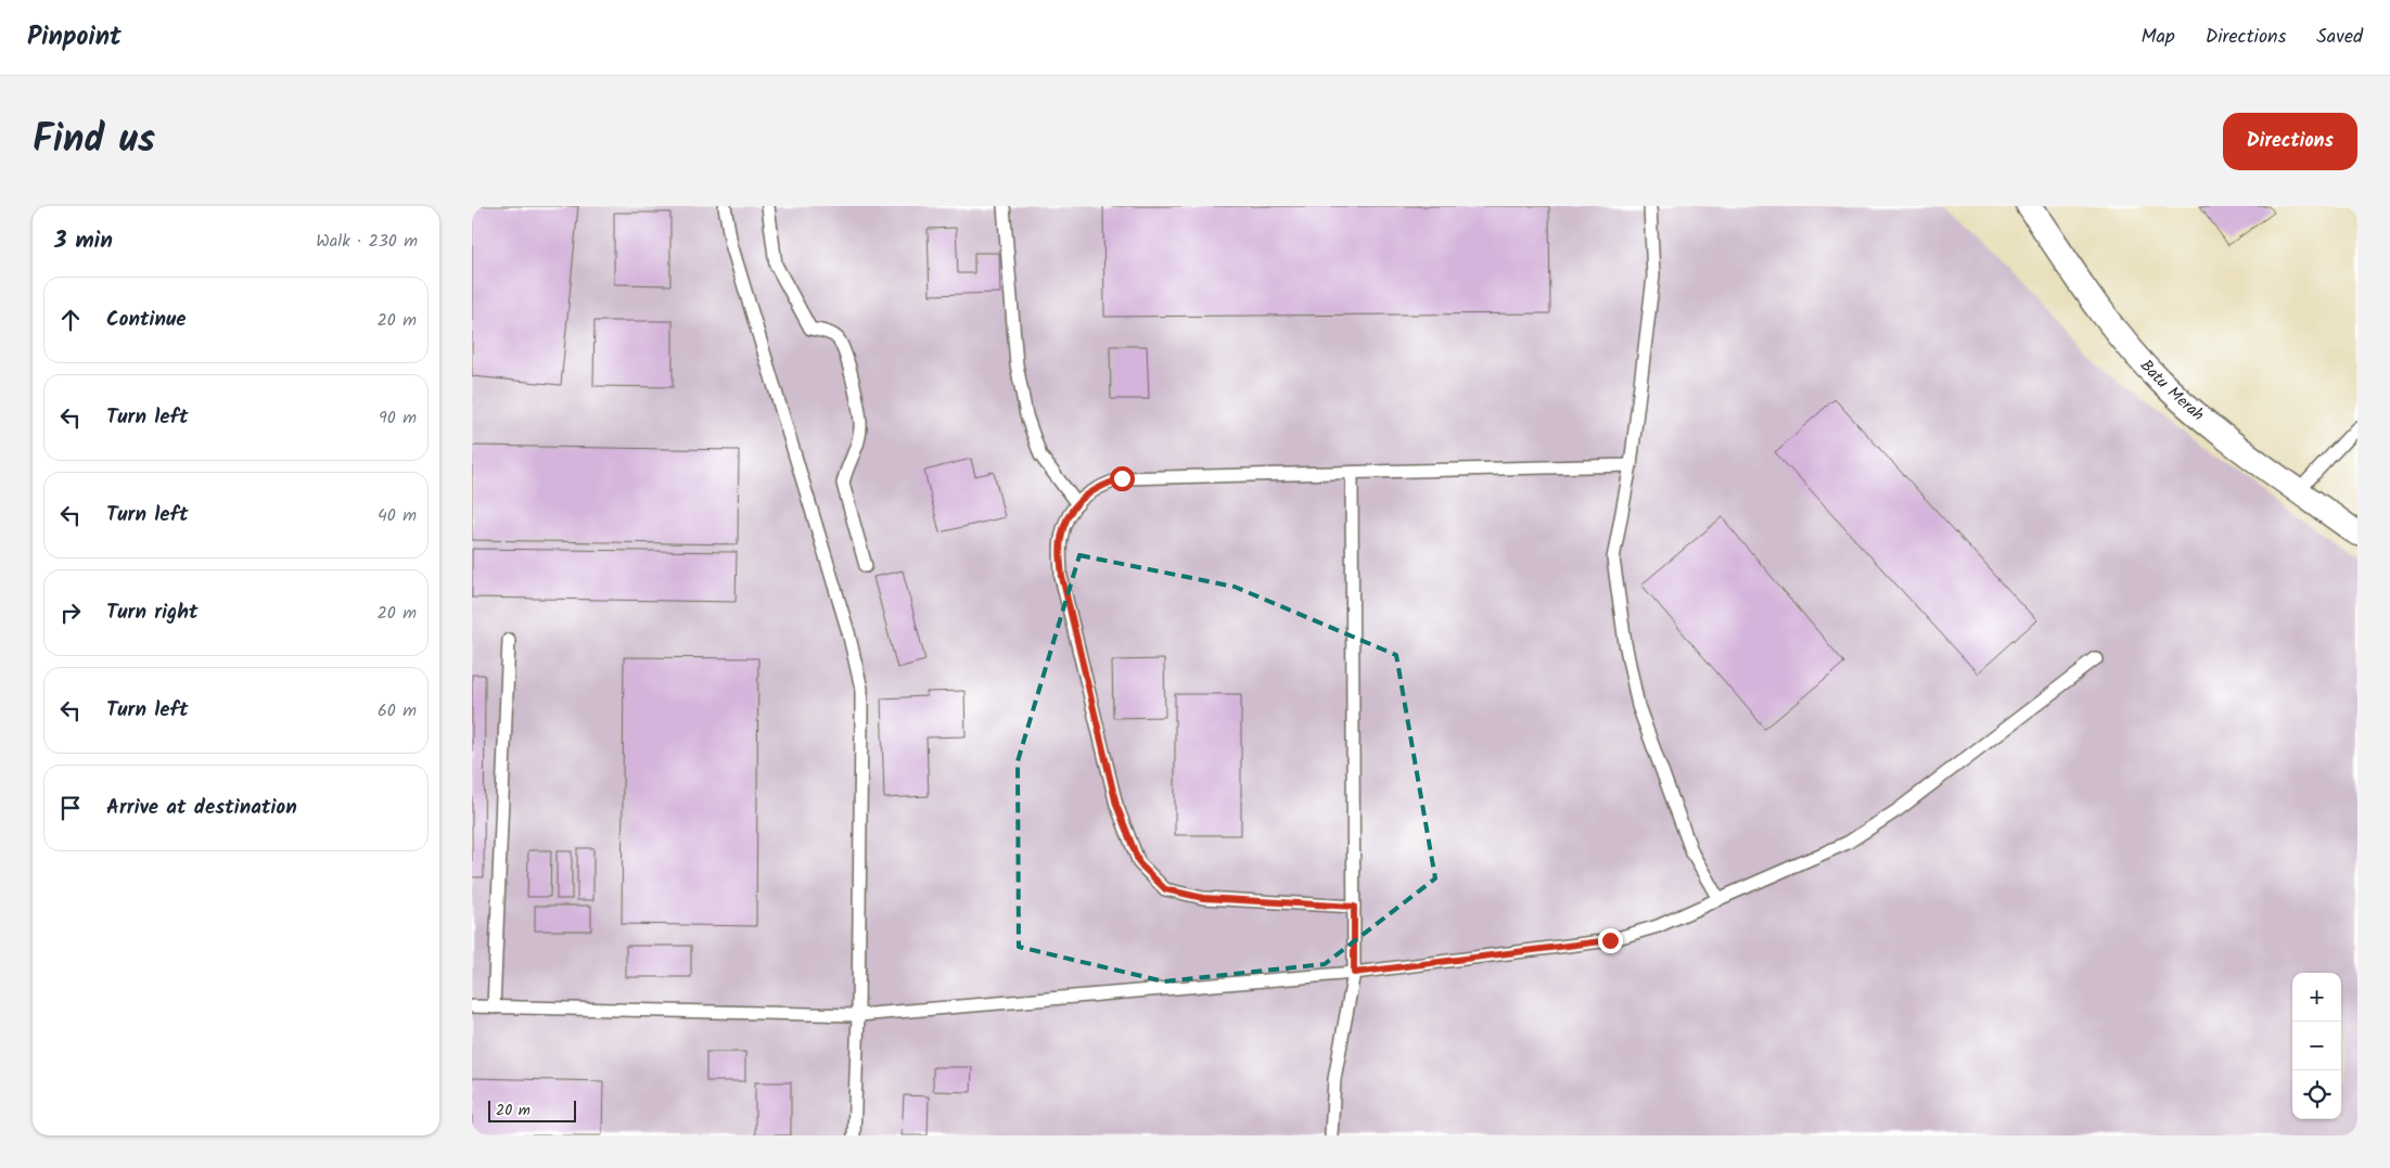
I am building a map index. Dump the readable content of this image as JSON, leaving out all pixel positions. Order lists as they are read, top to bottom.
{
  "streets": {
    "street": ["Batu Merah"]
  },
  "scale_bar": "20 m",
  "page": {
    "header": "Pinpoint",
    "nav": ["Map", "Directions", "Saved"],
    "title": "Find us",
    "buttons": "Directions",
    "heading": ["3 min", "Walk · 230 m"],
    "list": [
      ["Continue", "20 m"],
      ["Turn left", "90 m"],
      ["Turn left", "40 m"],
      ["Turn right", "20 m"],
      ["Turn left", "60 m"],
      "Arrive at destination"
    ],
    "map_buttons": ["+", "−"],
    "scale": "20 m"
  }
}
